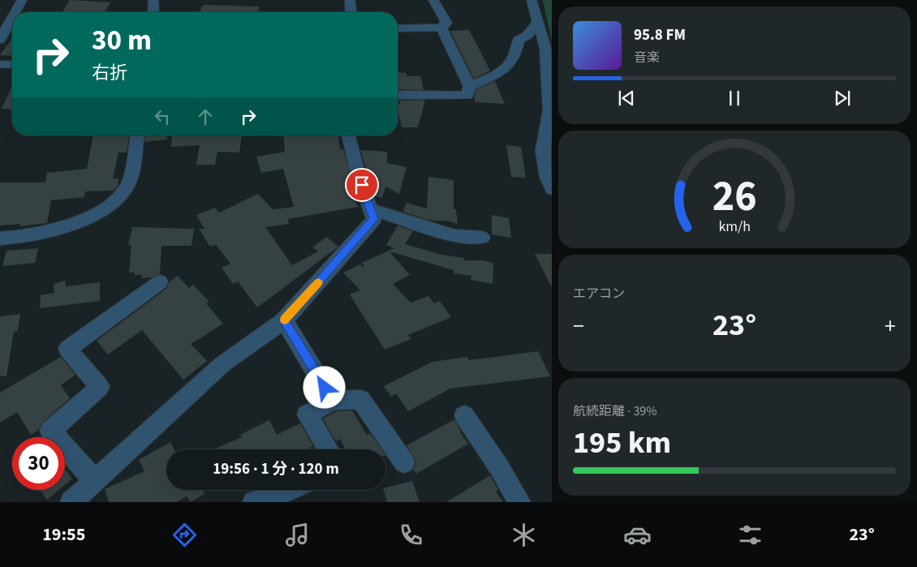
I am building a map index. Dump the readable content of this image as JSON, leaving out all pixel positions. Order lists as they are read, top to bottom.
{
  "page": {
    "turn": ["30 m", "右折"],
    "song": ["95.8 FM", "音楽"],
    "tile": [
      "エアコン",
      ["航続距離 · 39%", "195 km"]
    ],
    "heat": ["−", "23°", "+"],
    "limit": "30",
    "trip": "19:56 · 1 分 · 120 m",
    "tabs": ["19:55", "23°"],
    "gauge": ["26", "km/h"]
  }
}
